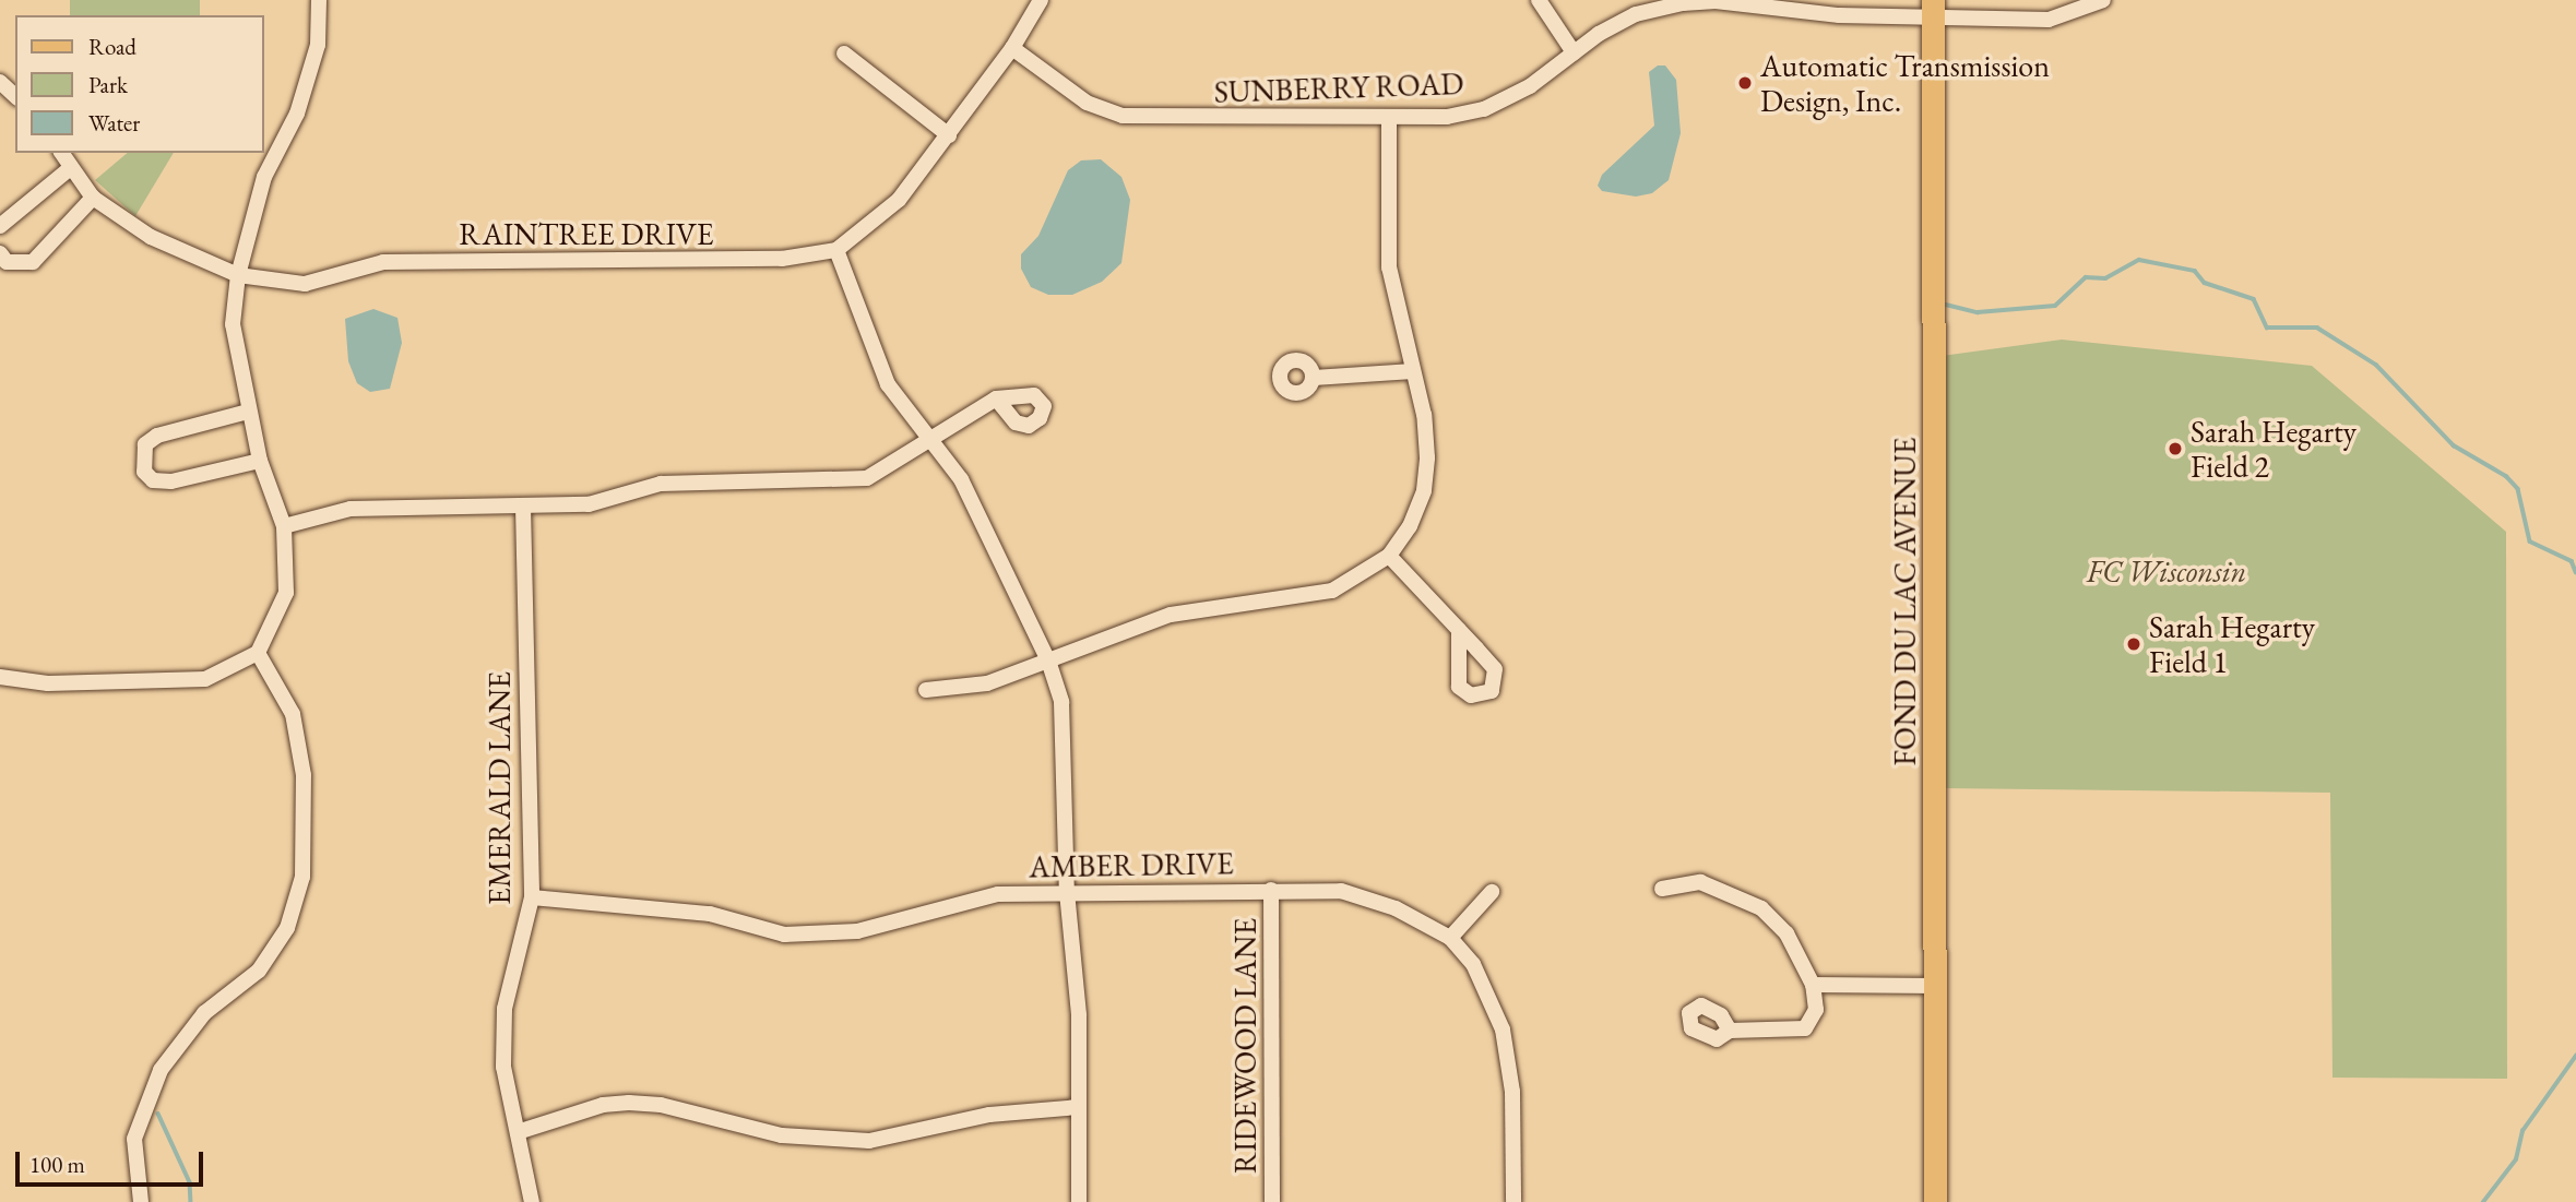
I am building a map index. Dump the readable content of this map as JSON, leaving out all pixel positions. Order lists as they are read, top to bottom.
{
  "streets": {
    "main road": ["FOND DU LAC AVENUE"],
    "street": [
      "SUNBERRY ROAD",
      "RAINTREE DRIVE",
      "EMERALD LANE",
      "AMBER DRIVE",
      "RIDEWOOD LANE"
    ]
  },
  "crossings": [
    ["SUNBERRY ROAD", "FOND DU LAC AVENUE"],
    ["EMERALD LANE", "AMBER DRIVE"],
    ["AMBER DRIVE", "RIDEWOOD LANE"]
  ],
  "parks": ["FC Wisconsin"],
  "places": ["Automatic Transmission Design, Inc.", "Sarah Hegarty Field 2", "Sarah Hegarty Field 1"],
  "legend": ["Road", "Park", "Water"],
  "scale_bar": "100 m"
}
